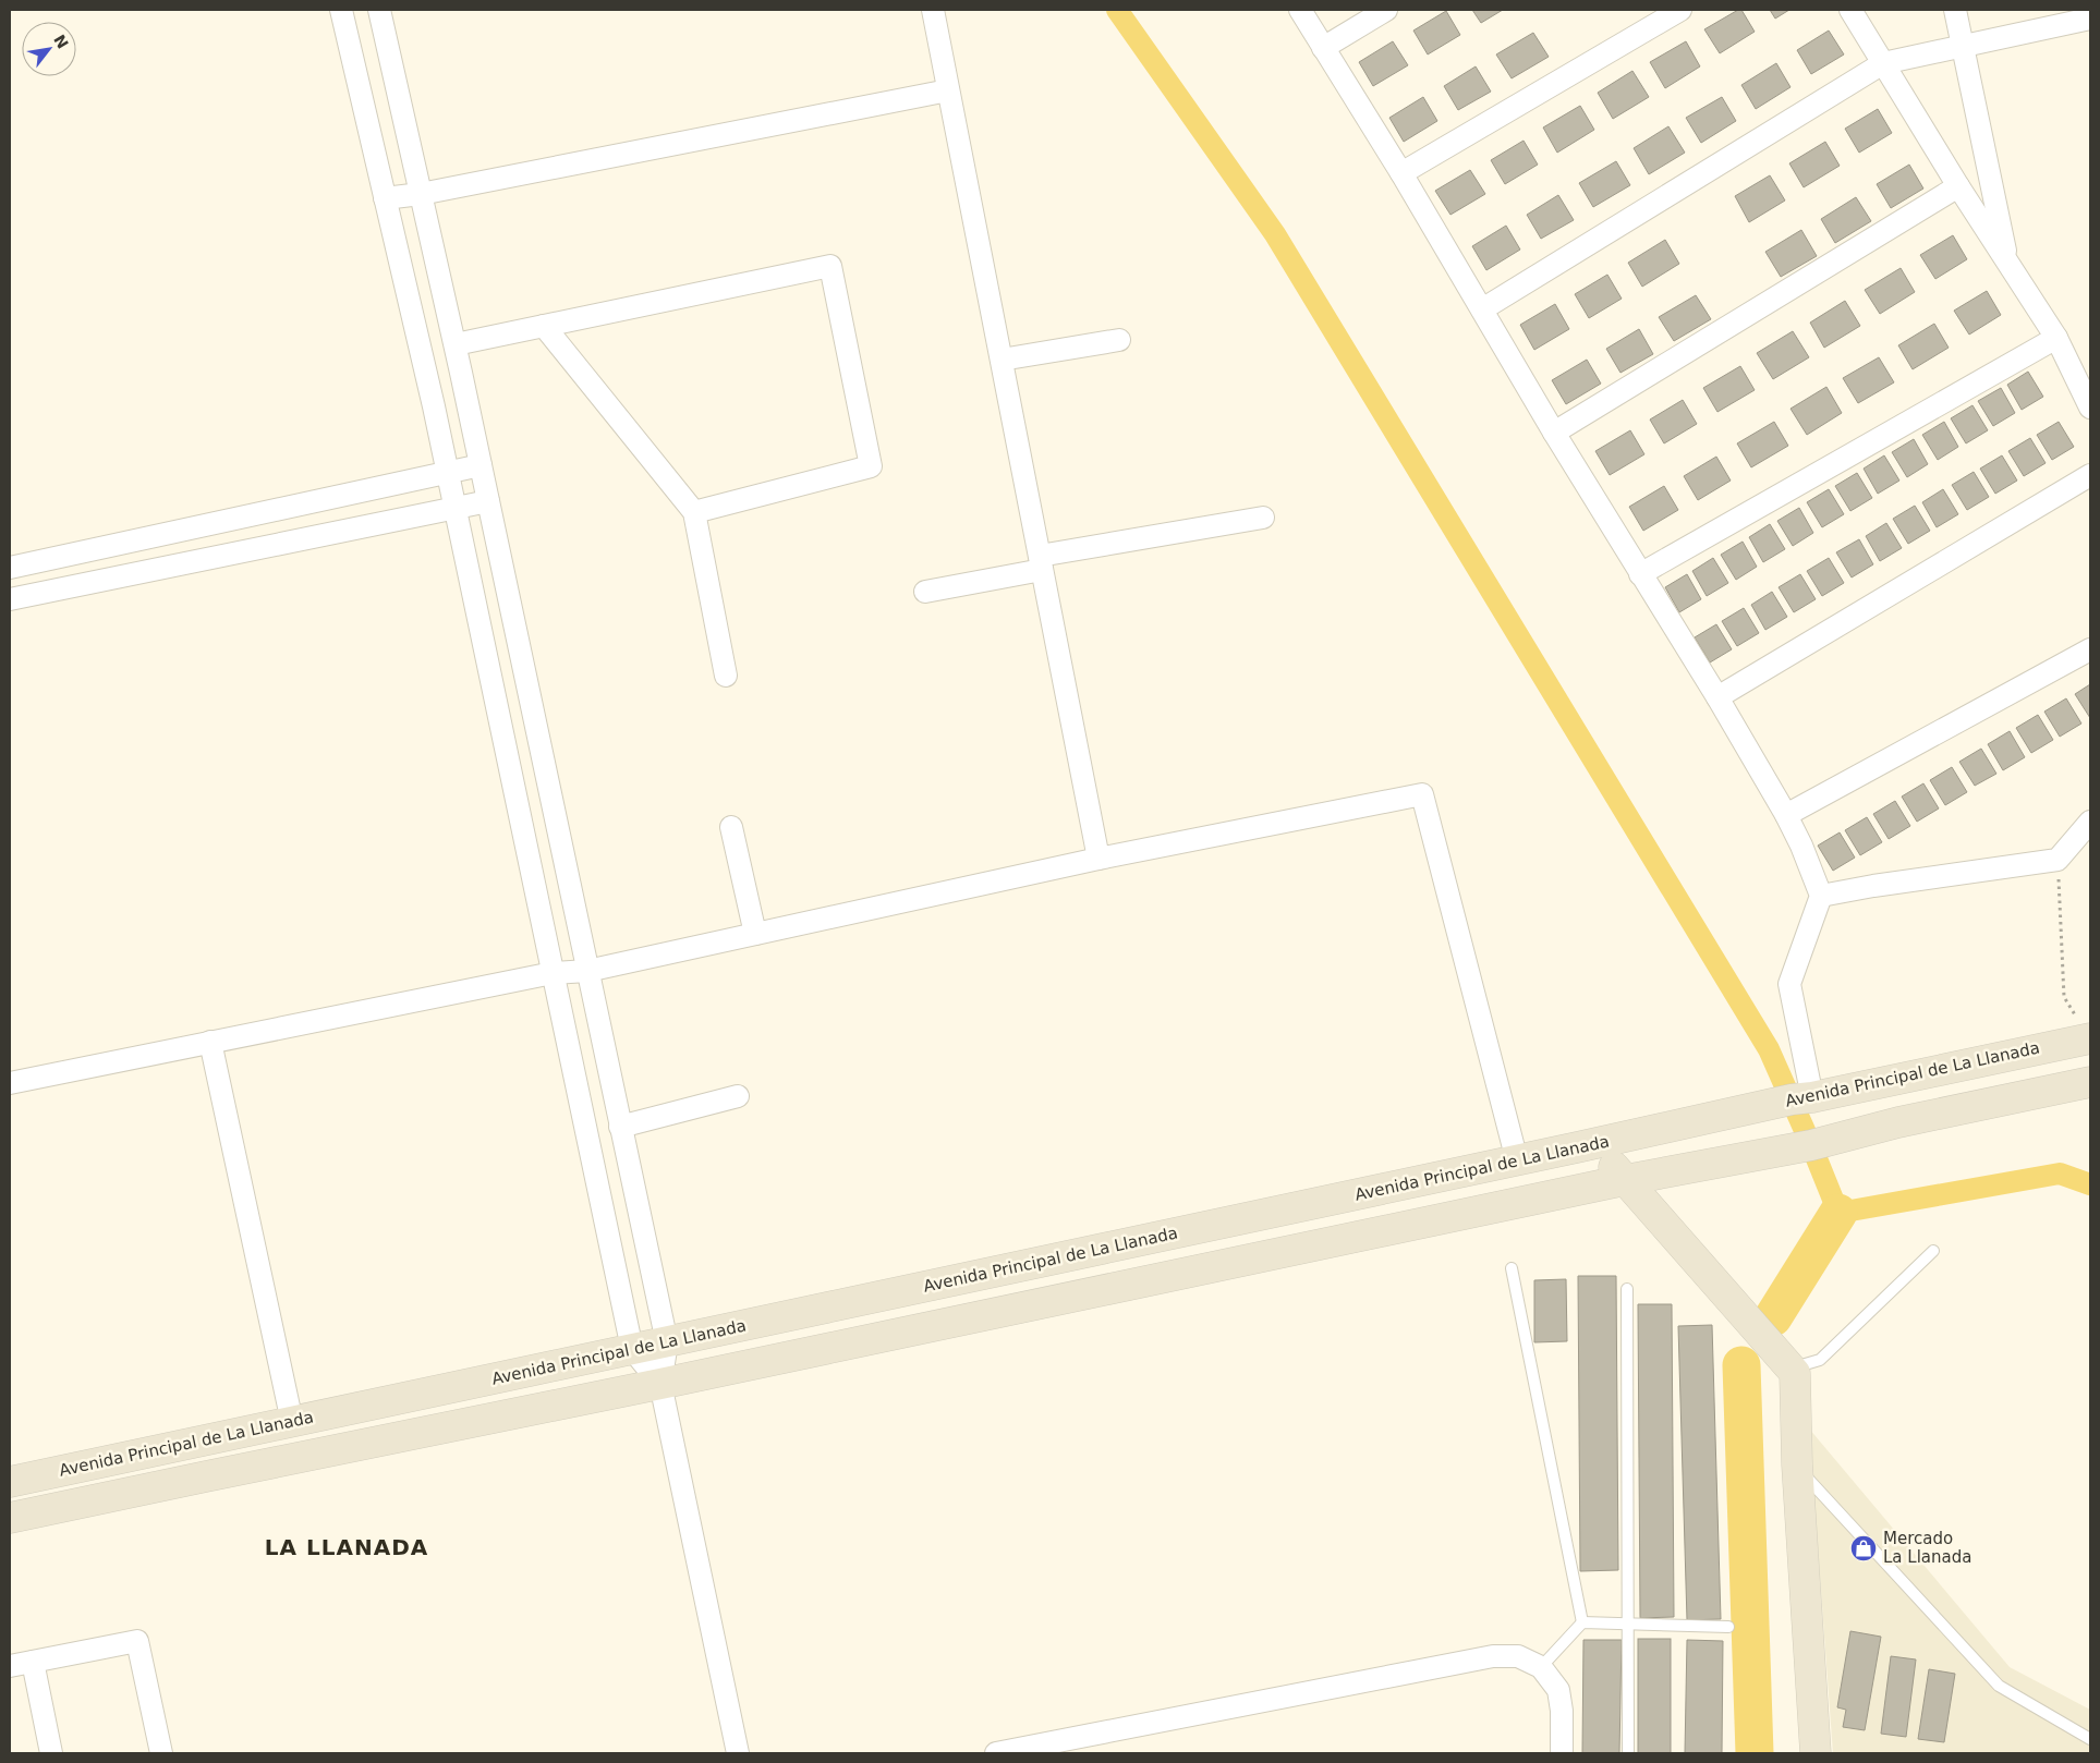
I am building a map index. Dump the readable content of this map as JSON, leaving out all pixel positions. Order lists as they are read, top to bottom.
{
  "streets": {
    "main road": ["Avenida Principal de La Llanada"]
  },
  "districts": ["LA LLANADA"],
  "places": {
    "shop": ["Mercado La Llanada"]
  },
  "north": "top right"
}
